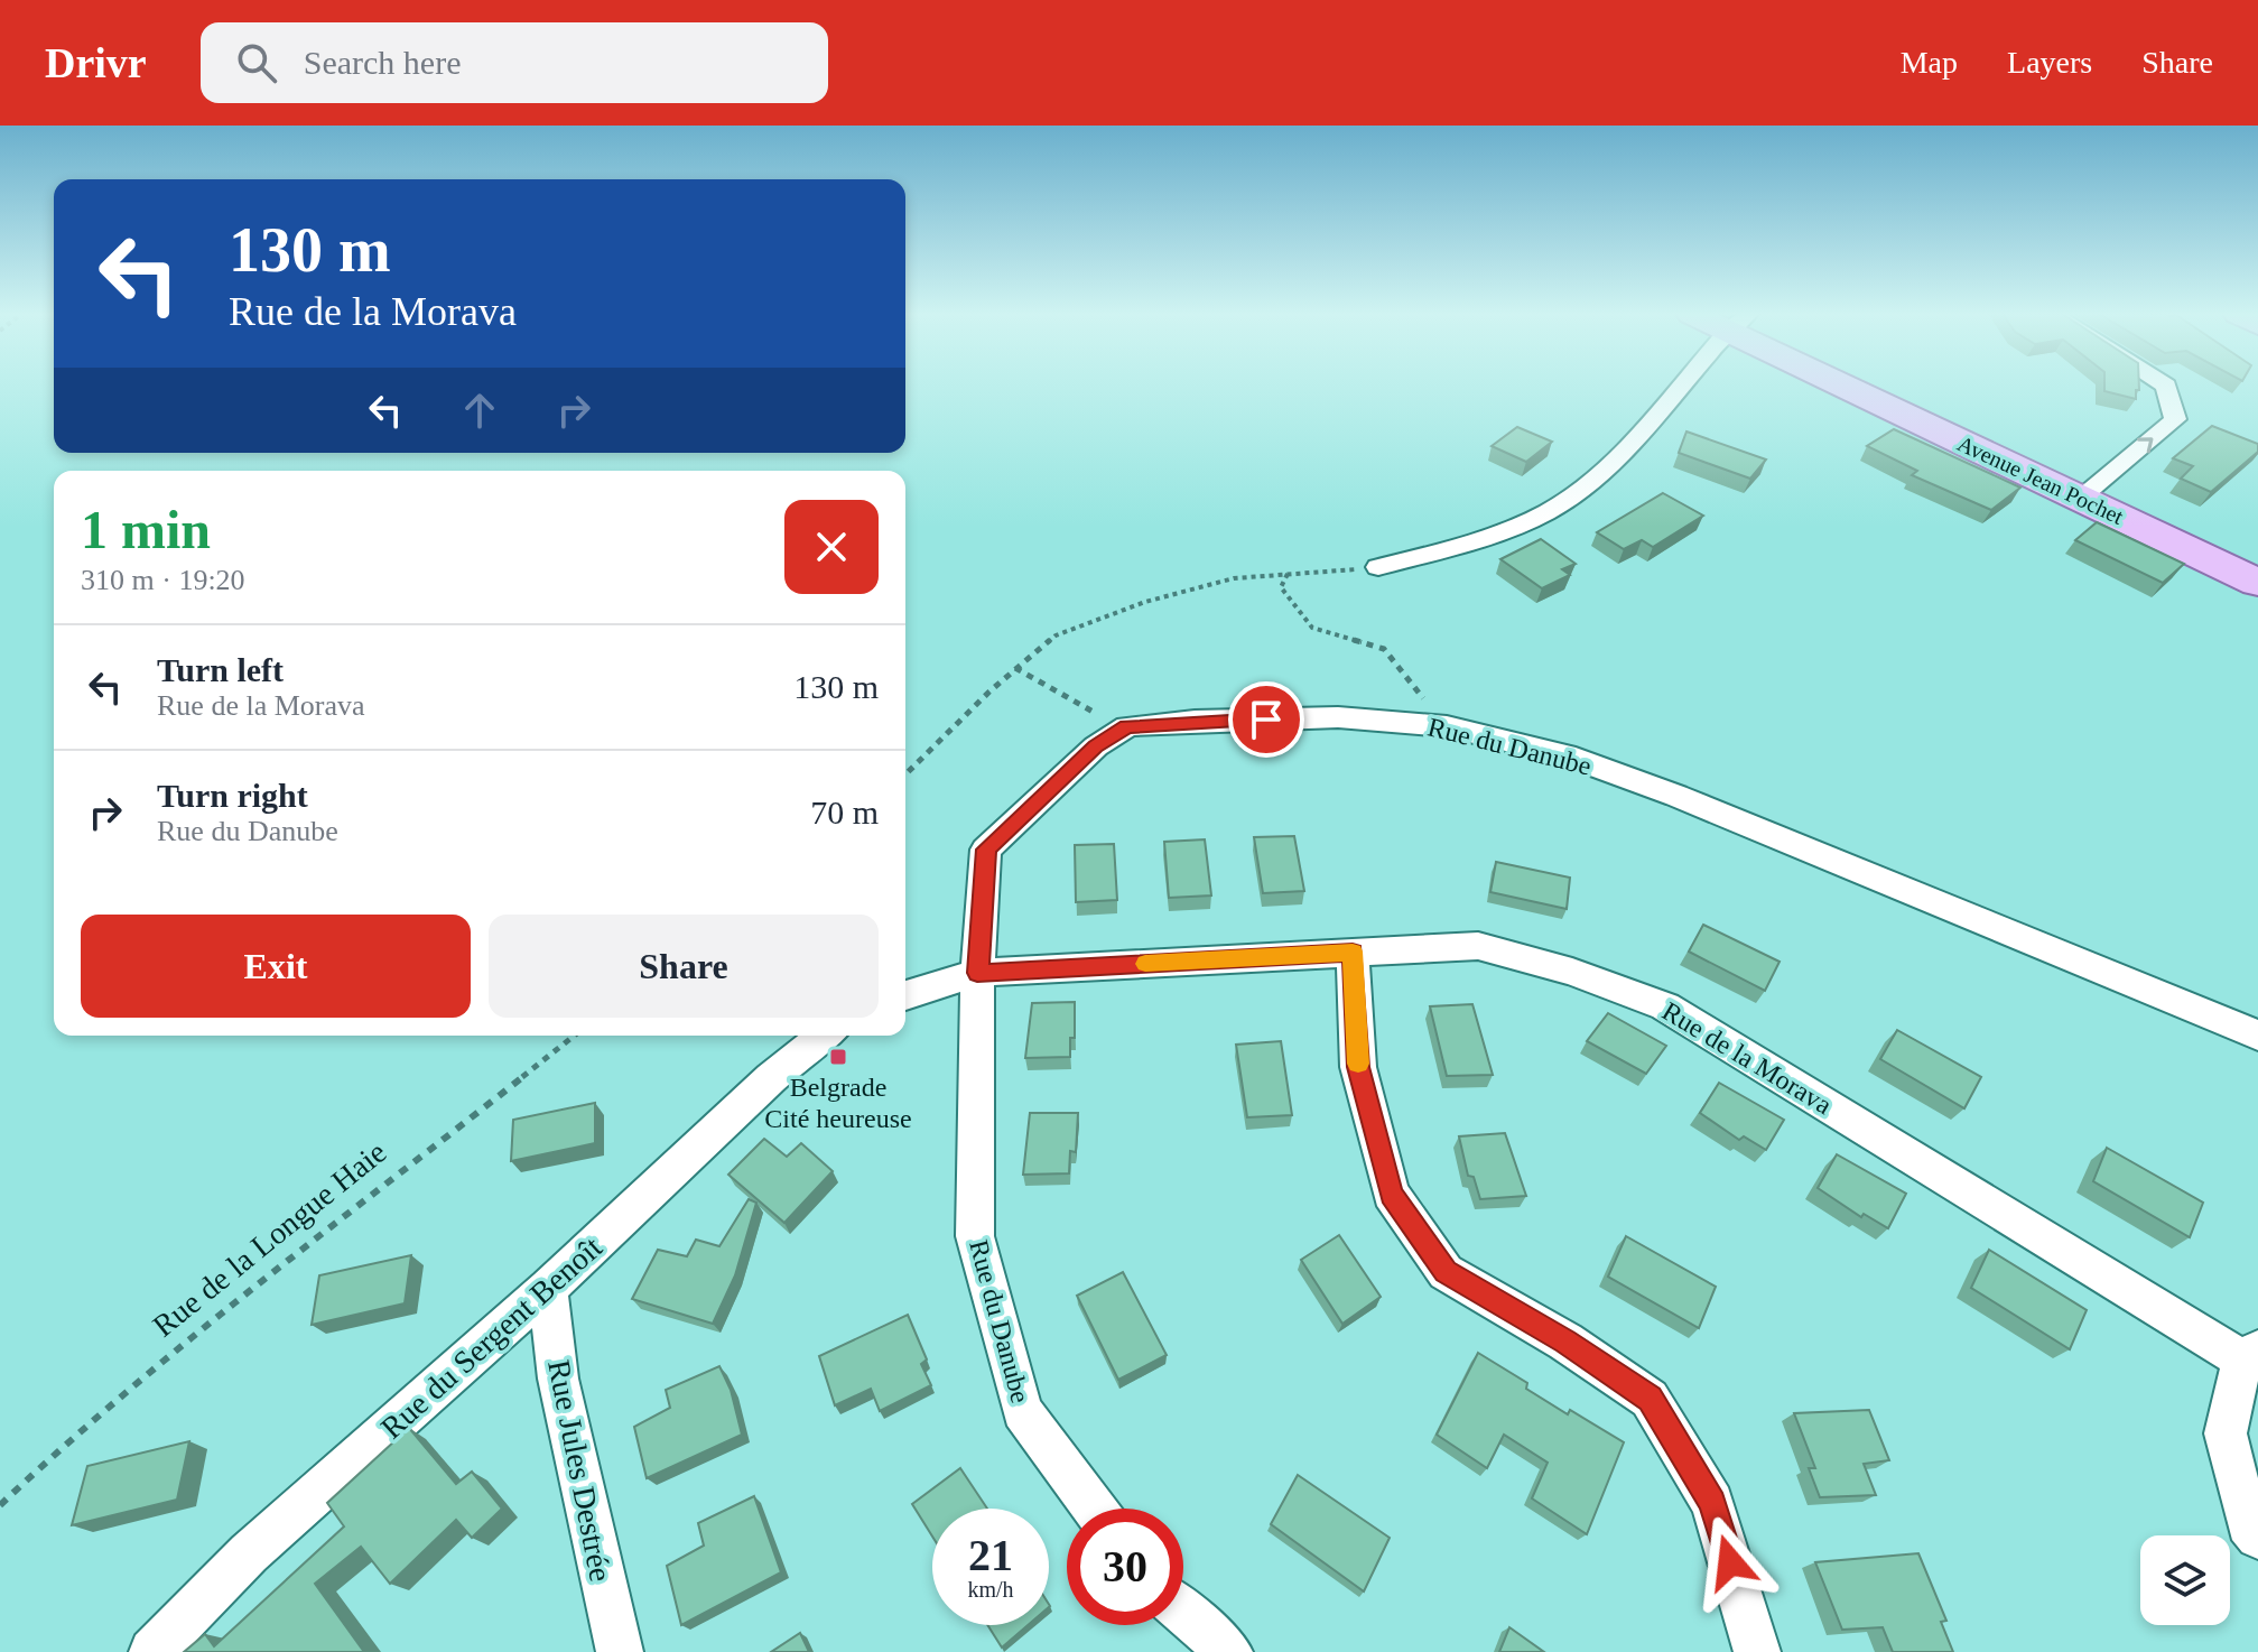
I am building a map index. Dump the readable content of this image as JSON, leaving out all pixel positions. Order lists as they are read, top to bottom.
{
  "streets": {
    "main road": ["Avenue Jean Pochet"],
    "street": [
      "Rue du Danube",
      "Rue de la Morava",
      "Rue du Sergent Benoît",
      "Rue Jules Destrée"
    ],
    "path": ["Rue de la Longue Haie"]
  },
  "crossings": [
    ["Rue du Danube", "Rue de la Morava"],
    ["Rue du Sergent Benoît", "Rue Jules Destrée"]
  ],
  "places": {
    "transit": ["Belgrade Cité heureuse"]
  },
  "page": {
    "header": "Drivr",
    "search": "Search here",
    "nav": ["Map", "Layers", "Share"],
    "turn": ["130 m", "Rue de la Morava"],
    "heading": ["1 min", "310 m · 19:20"],
    "list": [
      {
        "name": "Turn left",
        "note": "Rue de la Morava",
        "value": "130 m"
      },
      {
        "name": "Turn right",
        "note": "Rue du Danube",
        "value": "70 m"
      }
    ],
    "buttons": ["Exit", "Share"],
    "speed": "21 km/h",
    "limit": "30"
  }
}
